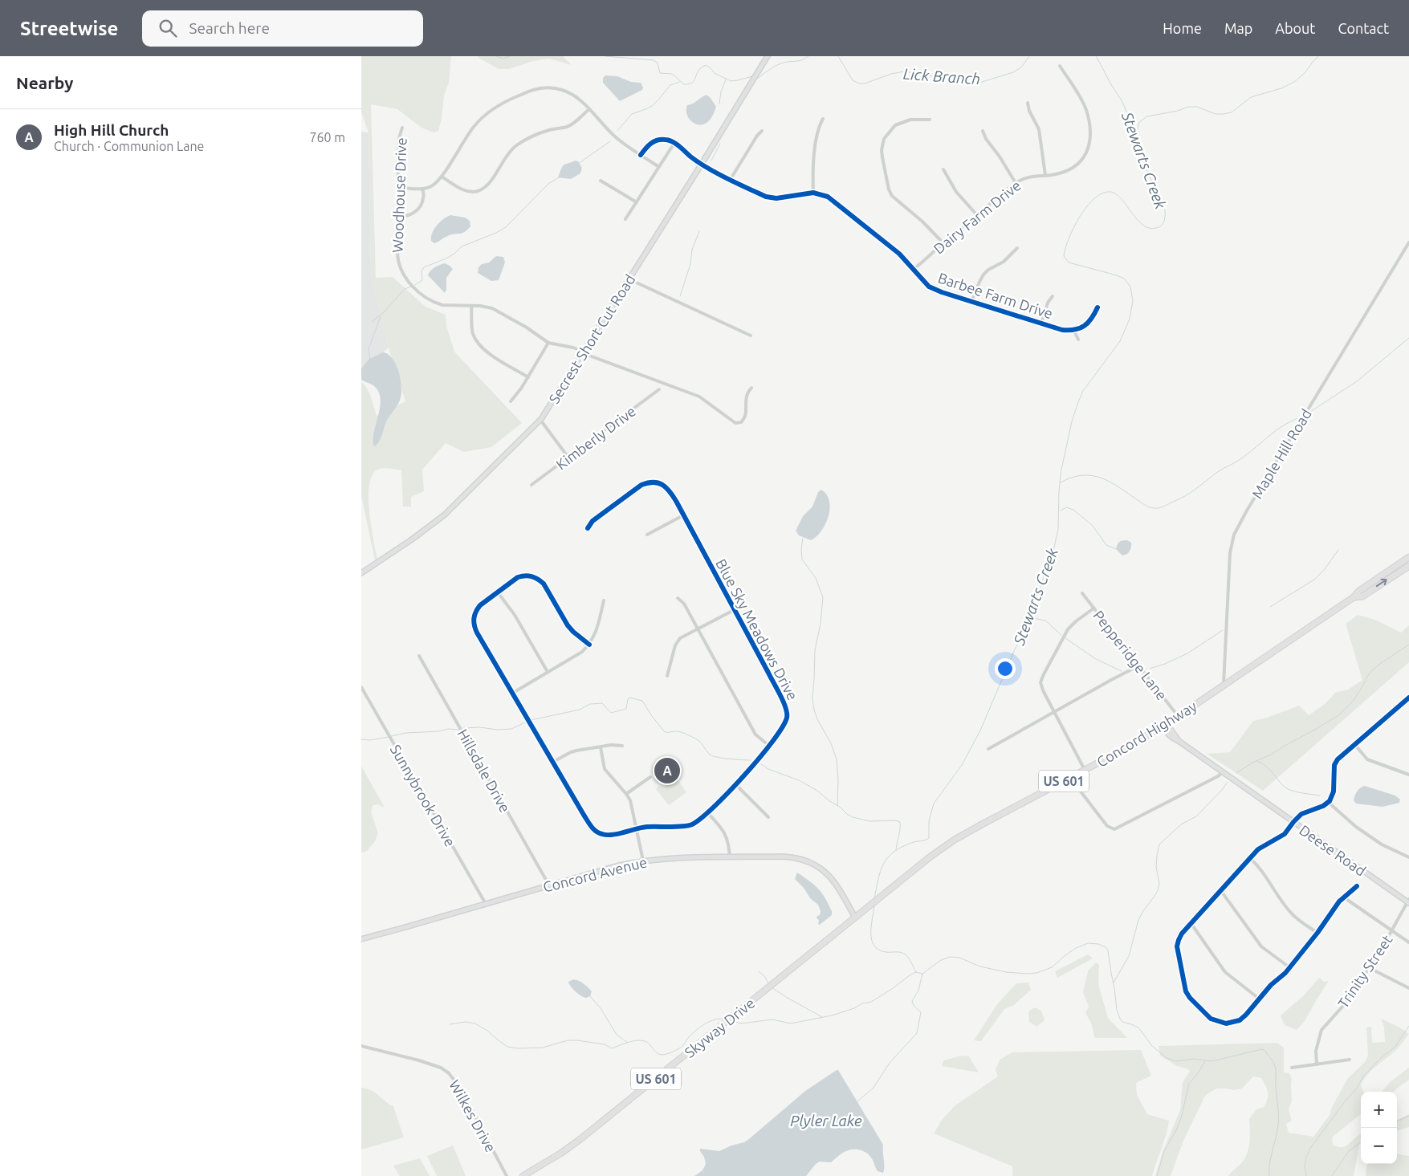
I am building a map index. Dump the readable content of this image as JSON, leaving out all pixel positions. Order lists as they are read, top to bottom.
{
  "streets": {
    "highway": ["Concord Highway", "US 601", "Skyway Drive"],
    "street": [
      "Woodhouse Drive",
      "Dairy Farm Drive",
      "Barbee Farm Drive",
      "Secrest Short Cut Road",
      "Kimberly Drive",
      "Maple Hill Road",
      "Blue Sky Meadows Drive",
      "Pepperidge Lane",
      "Hillsdale Drive",
      "Sunnybrook Drive",
      "Deese Road",
      "Concord Avenue",
      "Trinity Street",
      "Wilkes Drive"
    ]
  },
  "crossings": [
    ["Woodhouse Drive", "Secrest Short Cut Road"],
    ["Dairy Farm Drive", "Barbee Farm Drive"],
    ["Barbee Farm Drive", "Secrest Short Cut Road"],
    ["Maple Hill Road", "Concord Highway"],
    ["Pepperidge Lane", "Concord Highway"],
    ["Concord Highway", "Deese Road"],
    ["Concord Highway", "Concord Avenue"],
    ["Concord Highway", "Skyway Drive"],
    ["Hillsdale Drive", "Concord Avenue"],
    ["Sunnybrook Drive", "Concord Avenue"],
    ["Deese Road", "Trinity Street"],
    ["Concord Avenue", "Skyway Drive"]
  ],
  "water": ["Lick Branch", "Stewarts Creek", "Plyler Lake"],
  "page": {
    "header": "Streetwise",
    "search": "Search here",
    "nav": [
      "Home",
      "Map",
      "About",
      "Contact"
    ],
    "heading": "Nearby",
    "list": [
      {
        "mark": "A",
        "name": "High Hill Church",
        "note": "Church · Communion Lane",
        "value": "760 m"
      }
    ],
    "pins": "A",
    "map_buttons": ["+", "−"]
  }
}
